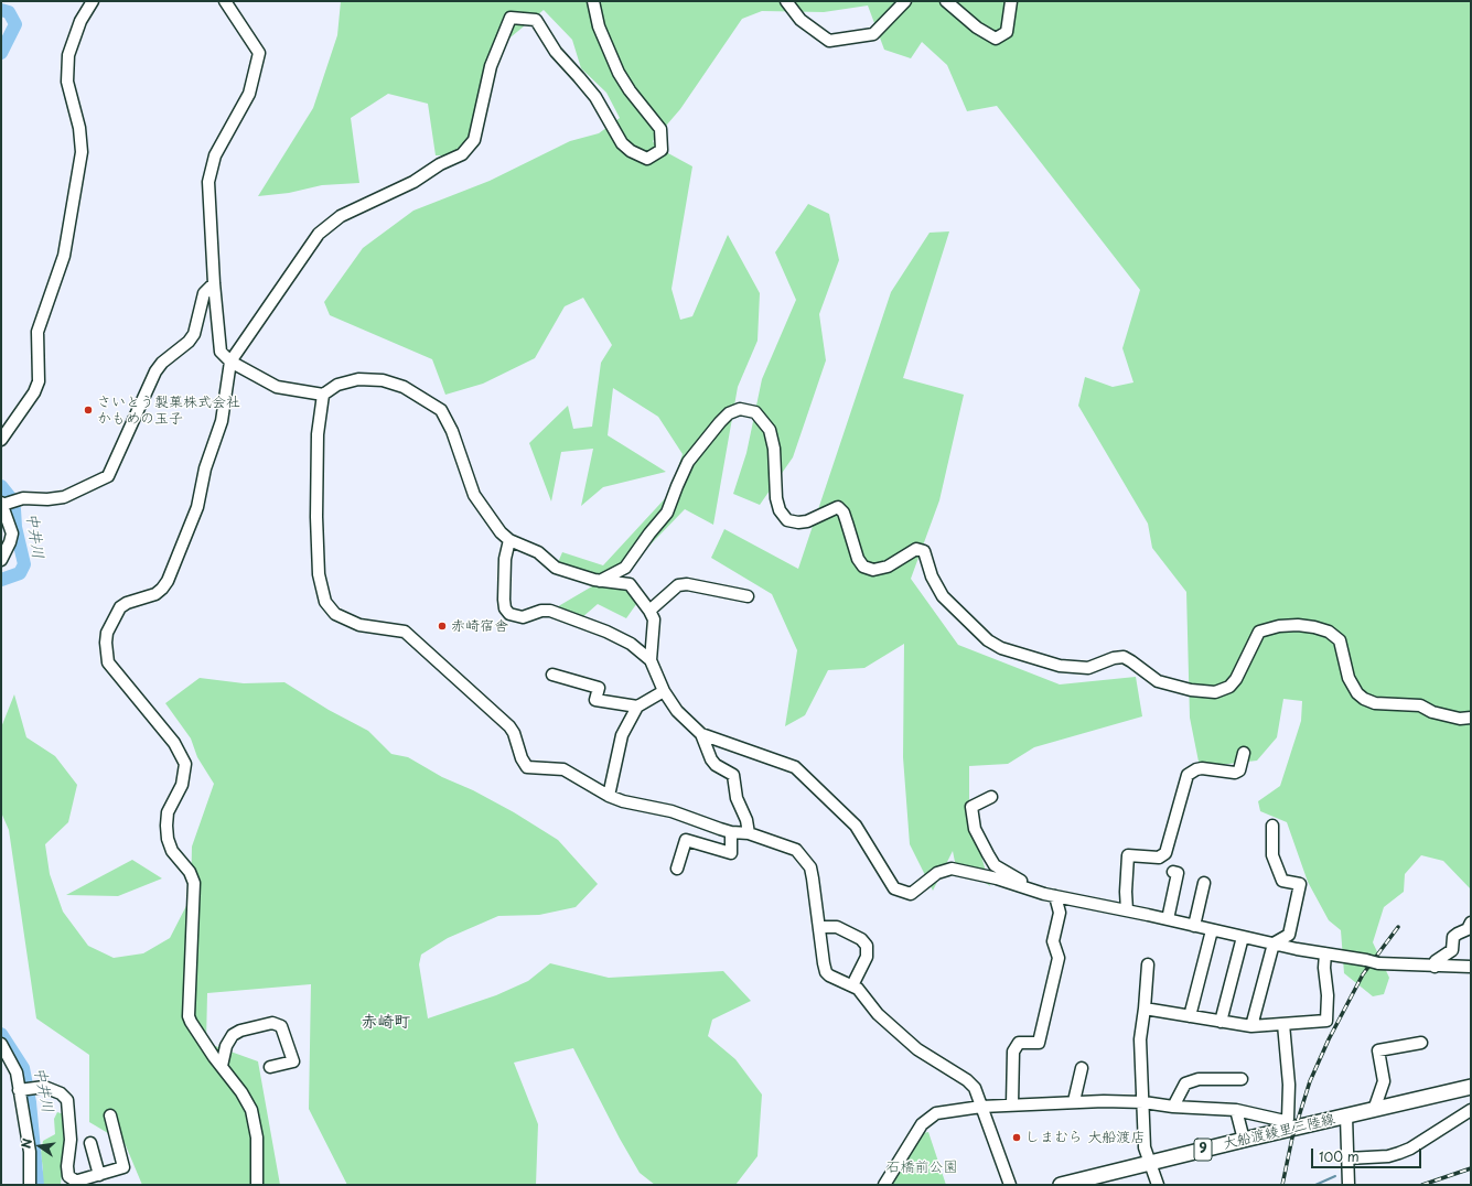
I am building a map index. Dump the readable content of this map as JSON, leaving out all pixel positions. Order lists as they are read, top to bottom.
{
  "streets": {
    "main road": ["大船渡綾里三陸線", "9"]
  },
  "districts": ["赤崎町"],
  "water": ["中井川"],
  "parks": ["石橋前公園"],
  "places": ["さいとう製菓株式会社 かもめの玉子", "赤崎宿舎", "しまむら 大船渡店"],
  "scale_bar": "100 m",
  "north": "left"
}
